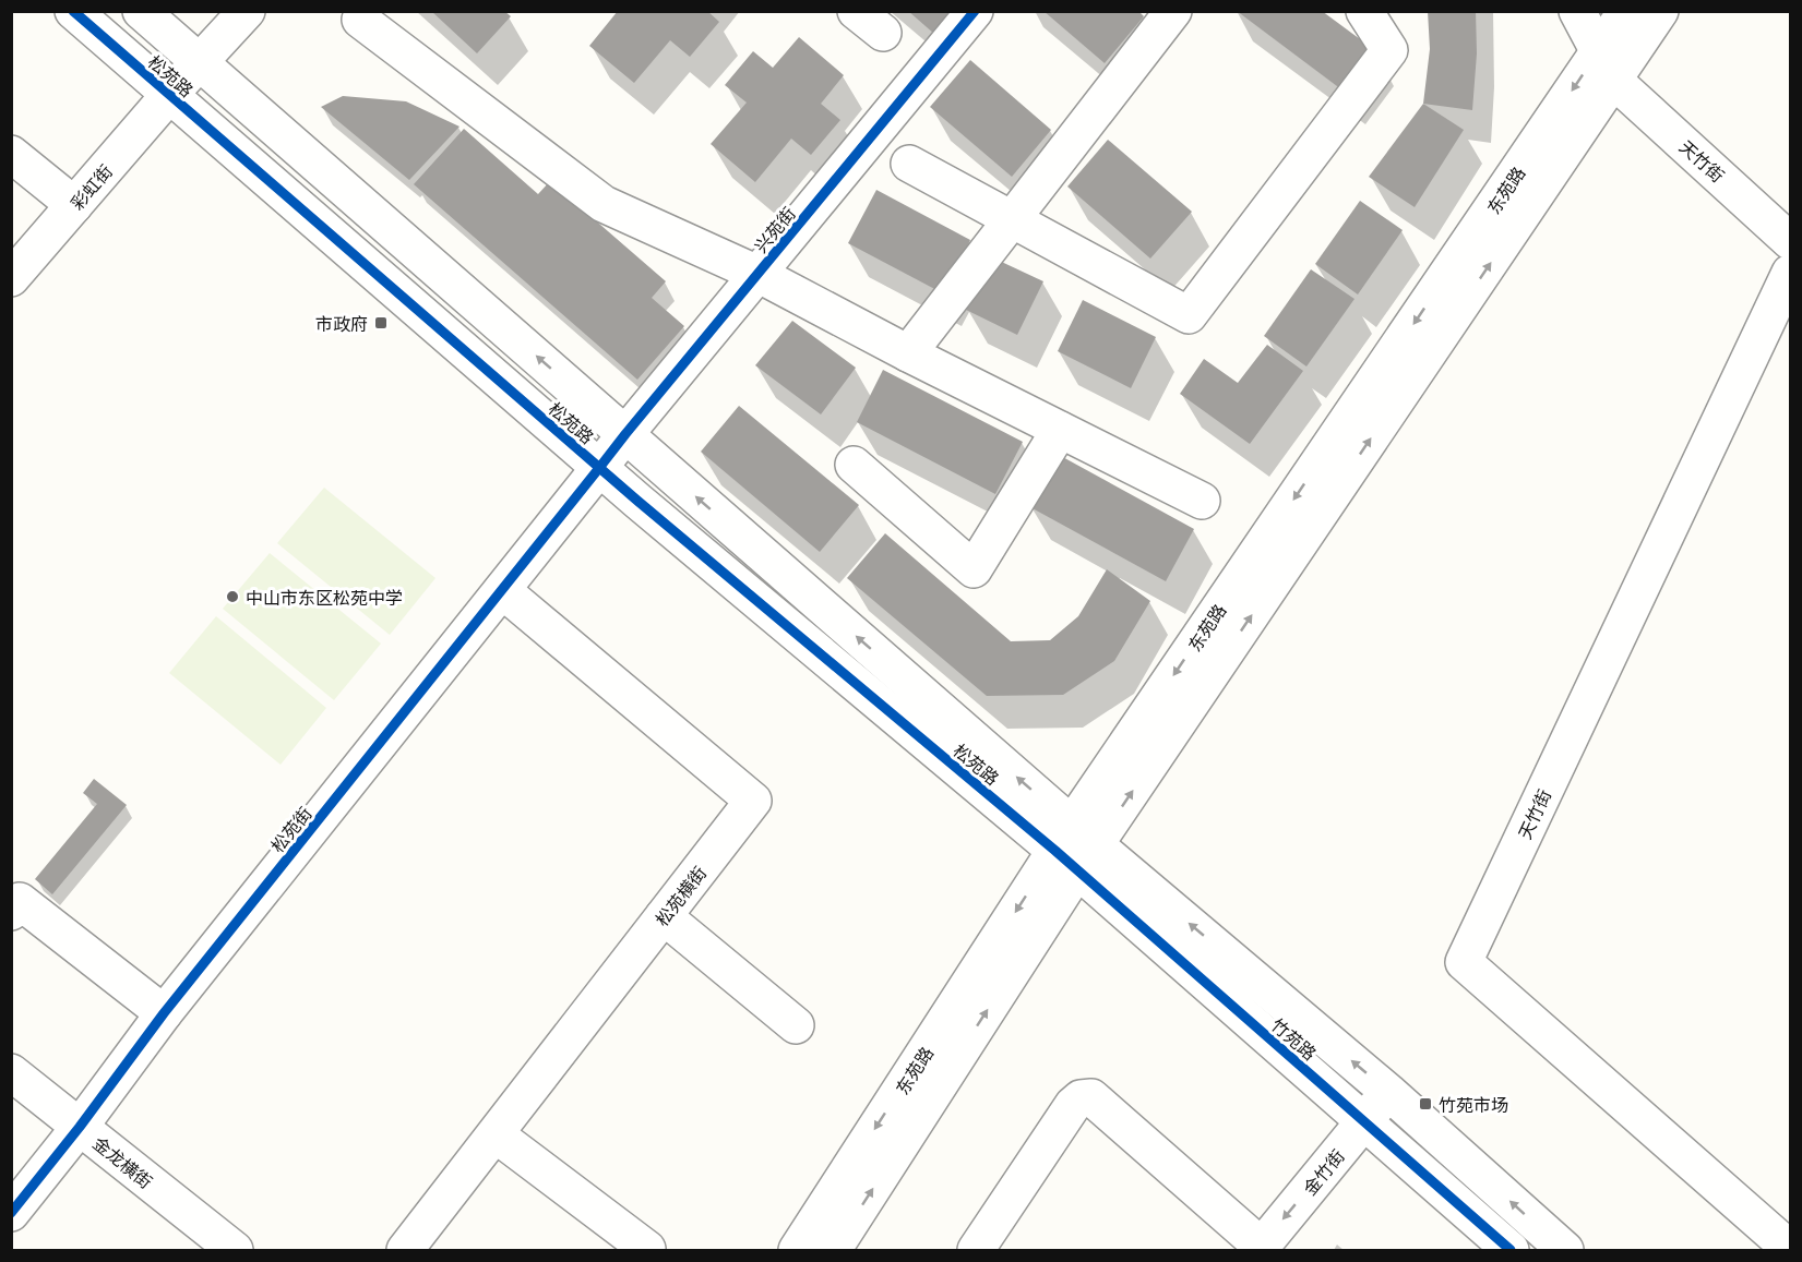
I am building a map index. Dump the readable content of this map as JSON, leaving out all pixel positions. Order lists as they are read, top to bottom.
{
  "streets": {
    "street": [
      "松苑路",
      "天竹街",
      "彩虹街",
      "东苑路",
      "兴苑街",
      "松苑街",
      "松苑横街",
      "竹苑路",
      "金龙横街",
      "金竹街"
    ]
  },
  "crossings": [
    ["松苑路", "彩虹街"],
    ["松苑路", "东苑路"],
    ["松苑路", "兴苑街"],
    ["松苑路", "松苑街"],
    ["松苑路", "竹苑路"],
    ["天竹街", "东苑路"],
    ["东苑路", "竹苑路"],
    ["兴苑街", "松苑街"],
    ["松苑街", "松苑横街"],
    ["松苑街", "金龙横街"],
    ["竹苑路", "金竹街"]
  ],
  "one_way": ["金竹街"],
  "places": {
    "transit": ["市政府", "竹苑市场"],
    "other": ["中山市东区松苑中学"]
  }
}
